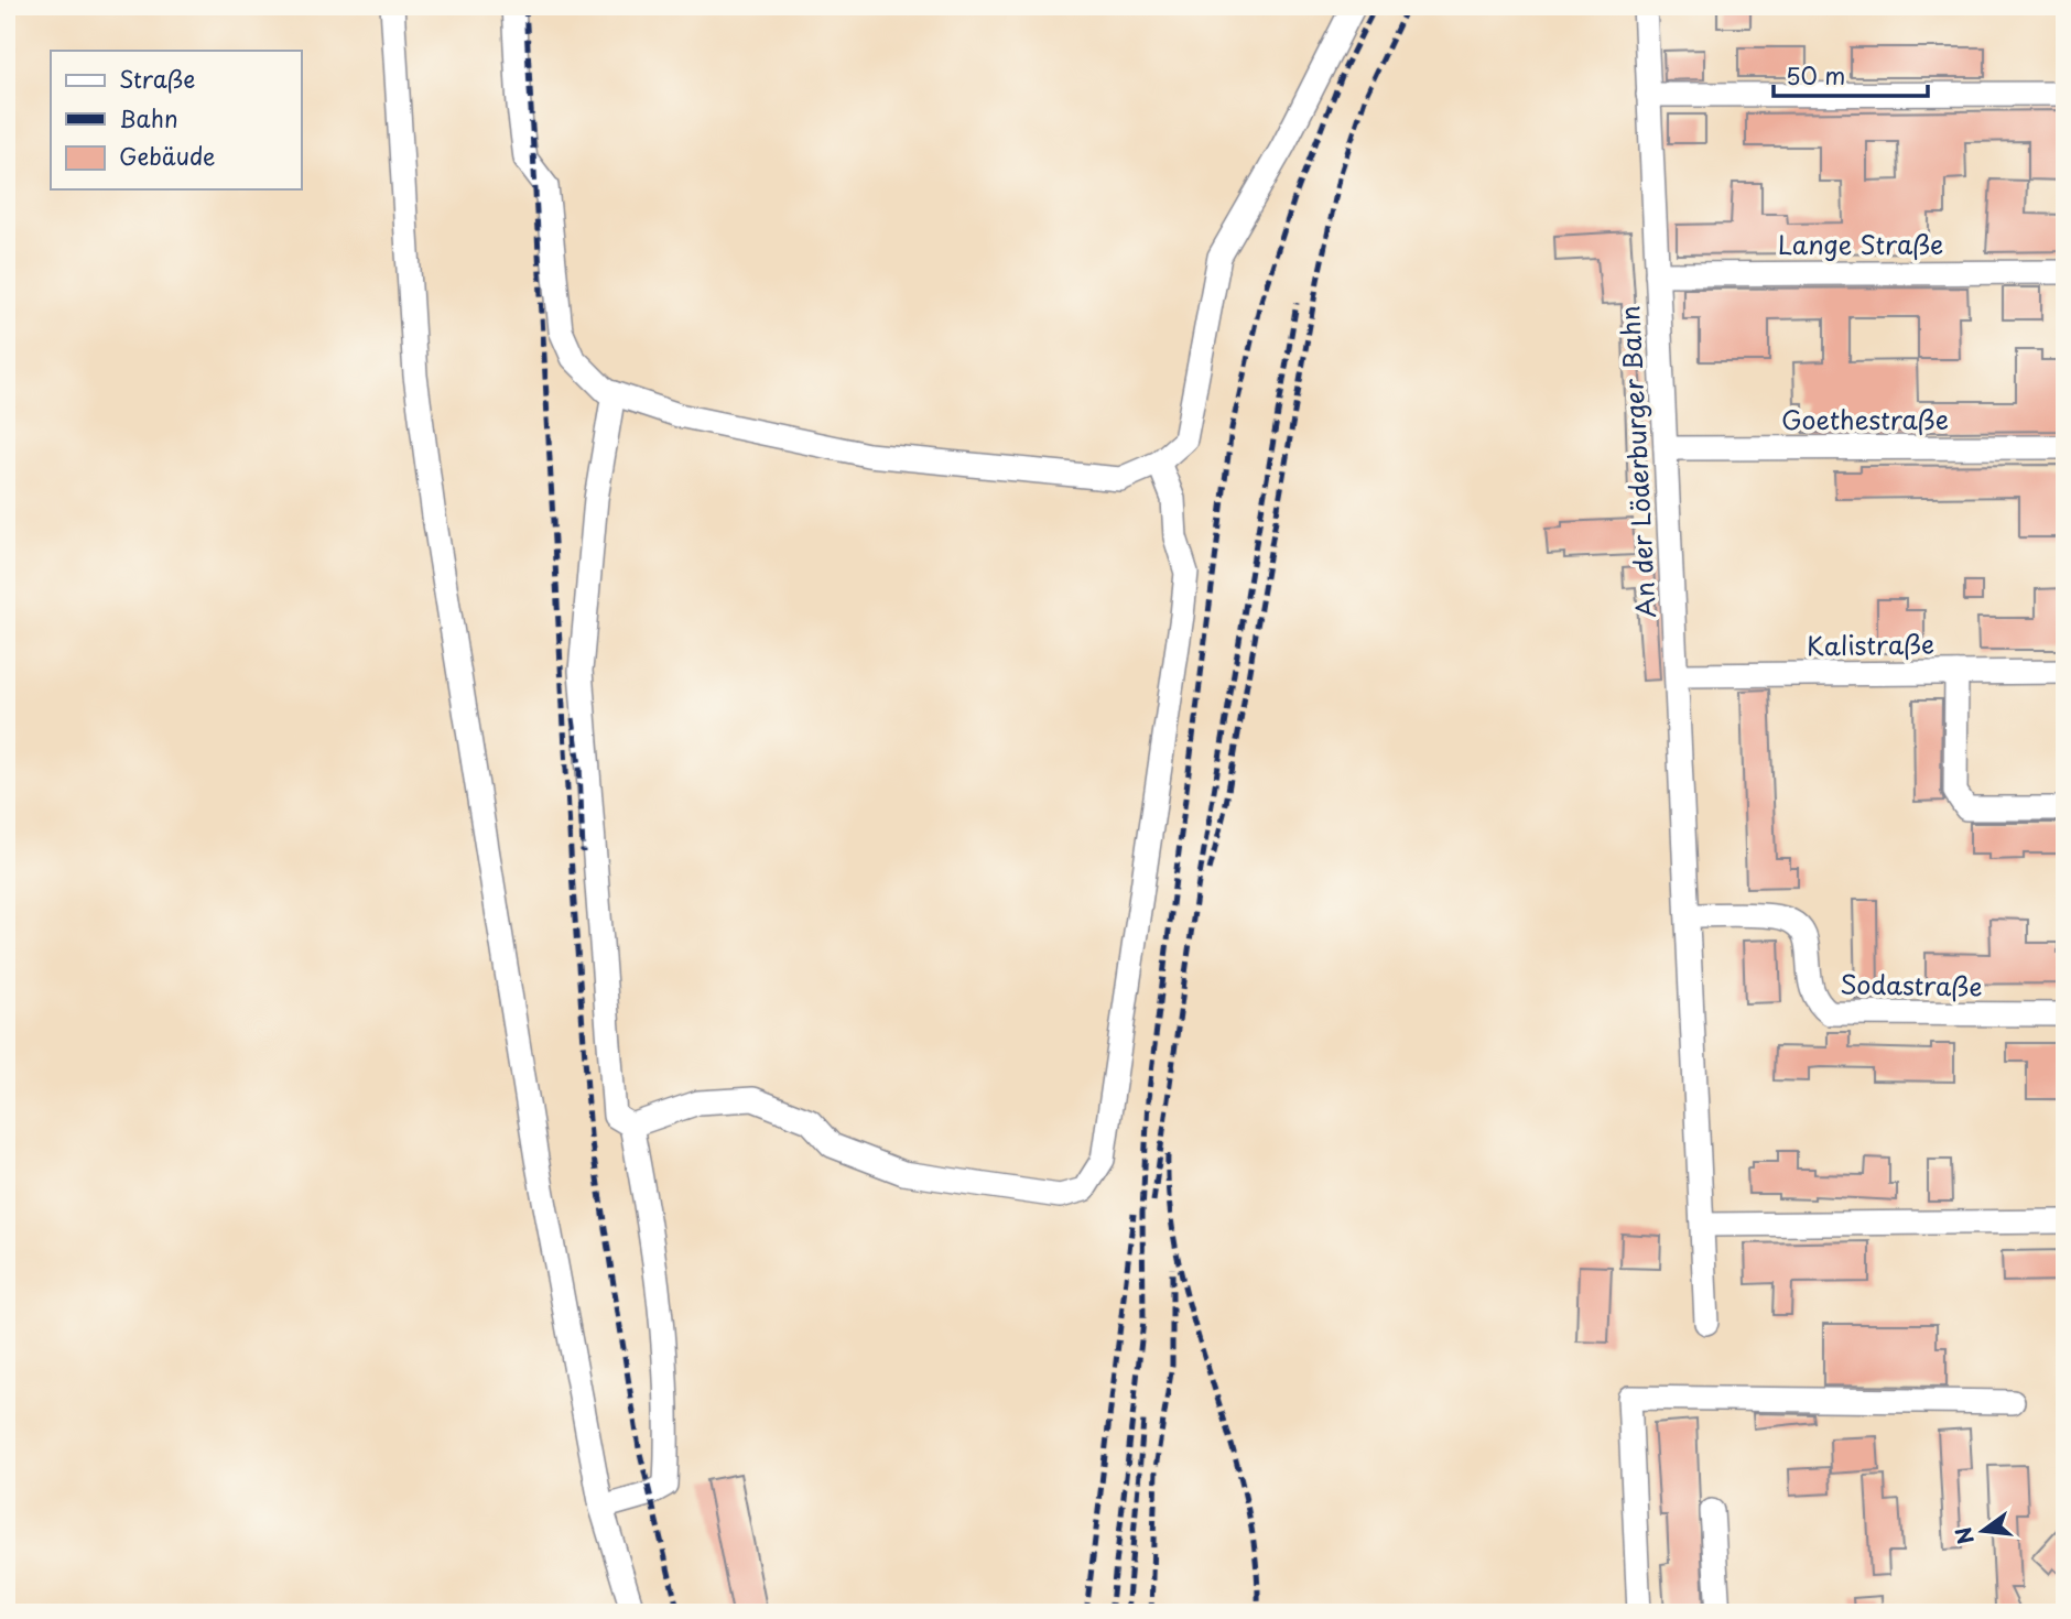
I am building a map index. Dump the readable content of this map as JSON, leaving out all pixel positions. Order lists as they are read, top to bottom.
{
  "streets": {
    "street": [
      "Lange Straße",
      "Goethestraße",
      "An der Löderburger Bahn",
      "Kalistraße",
      "Sodastraße"
    ]
  },
  "crossings": [
    ["Lange Straße", "An der Löderburger Bahn"],
    ["Goethestraße", "An der Löderburger Bahn"],
    ["An der Löderburger Bahn", "Kalistraße"],
    ["An der Löderburger Bahn", "Sodastraße"]
  ],
  "legend": ["Straße", "Bahn", "Gebäude"],
  "scale_bar": "50 m",
  "north": "left"
}
